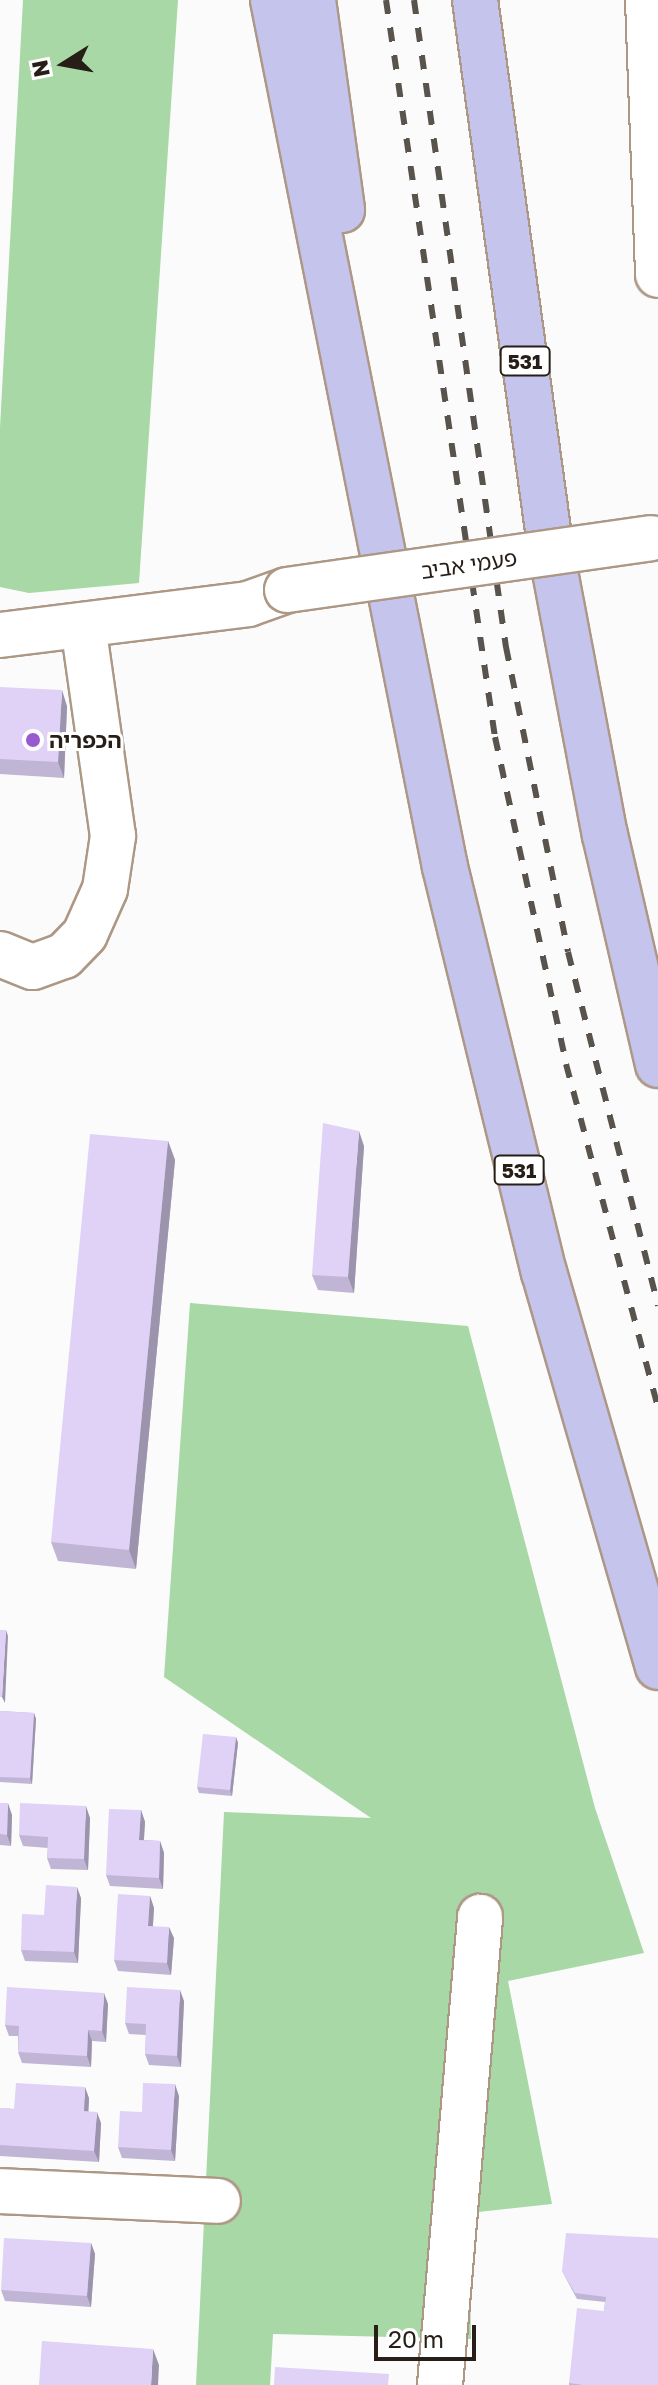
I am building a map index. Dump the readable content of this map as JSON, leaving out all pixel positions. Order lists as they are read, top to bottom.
{
  "streets": {
    "highway": ["531"],
    "street": ["פעמי אביב"]
  },
  "places": ["הכפריה"],
  "scale_bar": "20 m",
  "north": "left"
}
